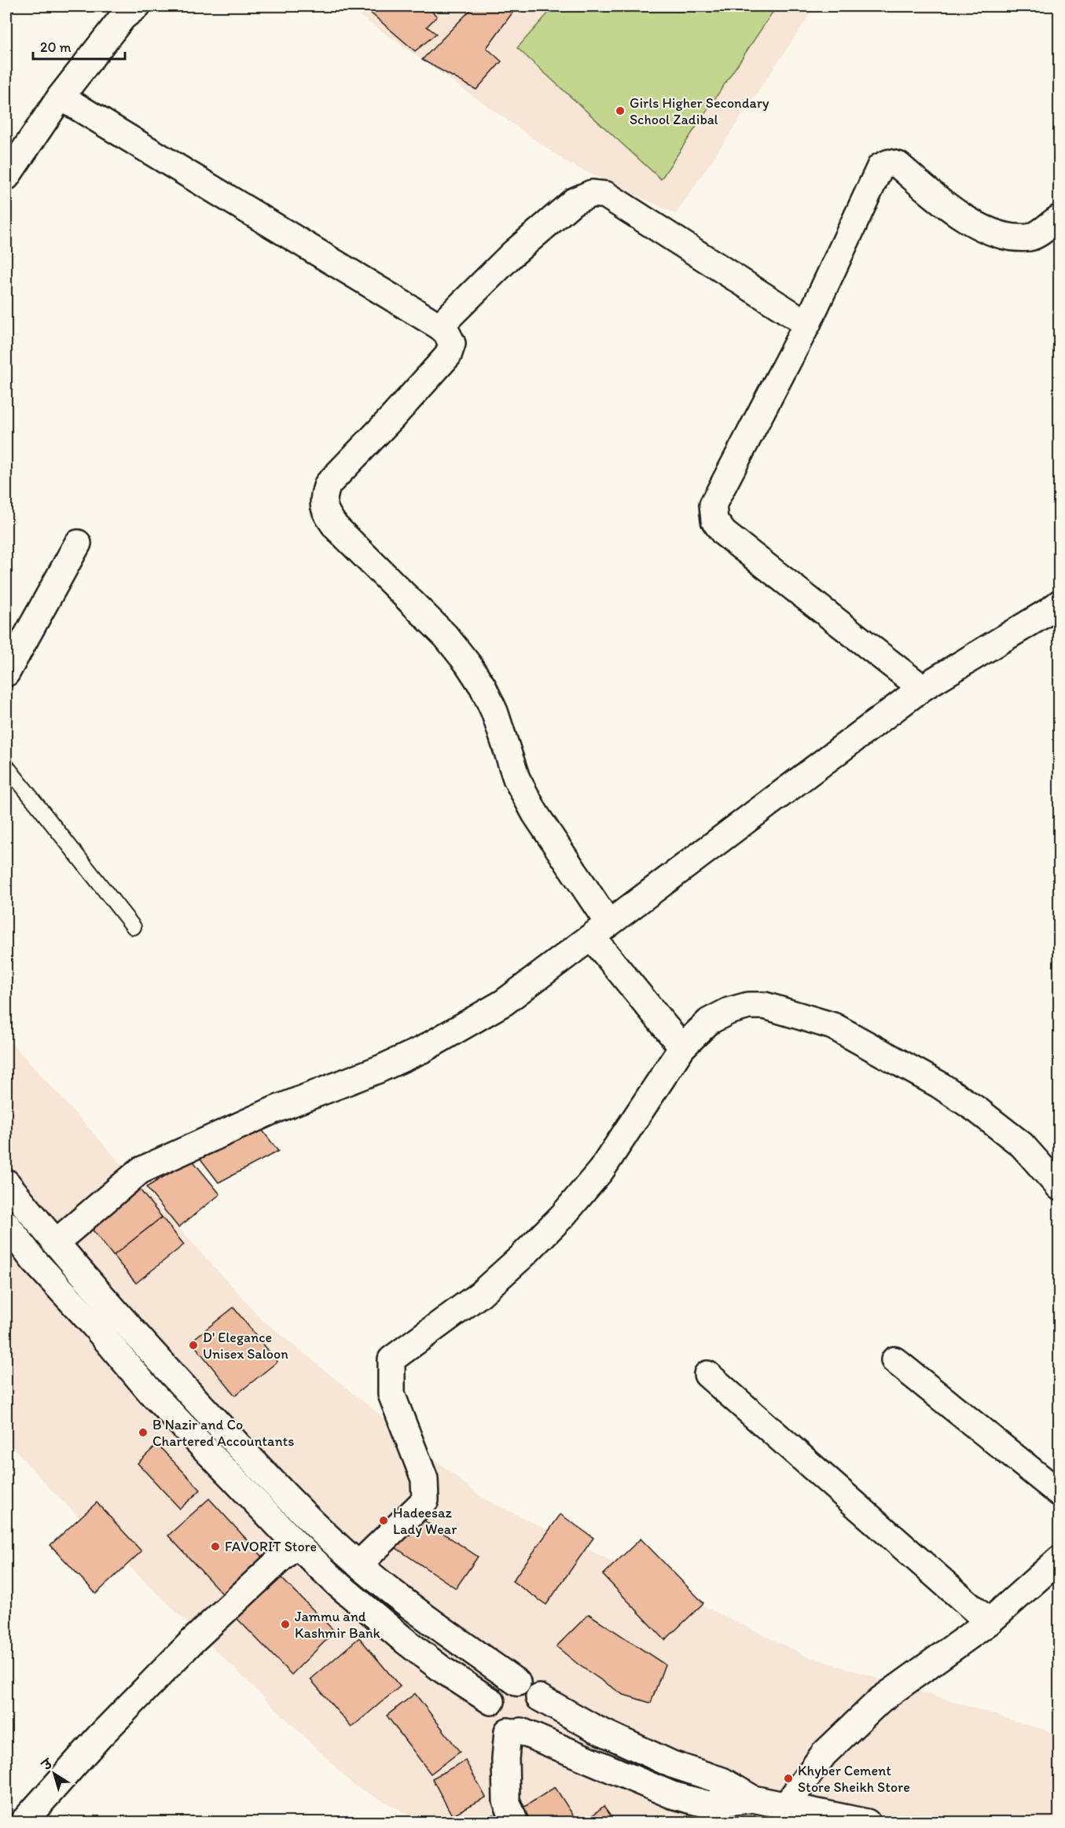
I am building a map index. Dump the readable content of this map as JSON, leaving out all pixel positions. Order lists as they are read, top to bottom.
{
  "places": [
    "Girls Higher Secondary School Zadibal",
    "D' Elegance Unisex Saloon",
    "B Nazir and Co Chartered Accountants",
    "Hadeesaz Lady Wear",
    "FAVORIT Store",
    "Jammu and Kashmir Bank",
    "Khyber Cement Store Sheikh Store"
  ],
  "scale_bar": "20 m",
  "north": "top left"
}
